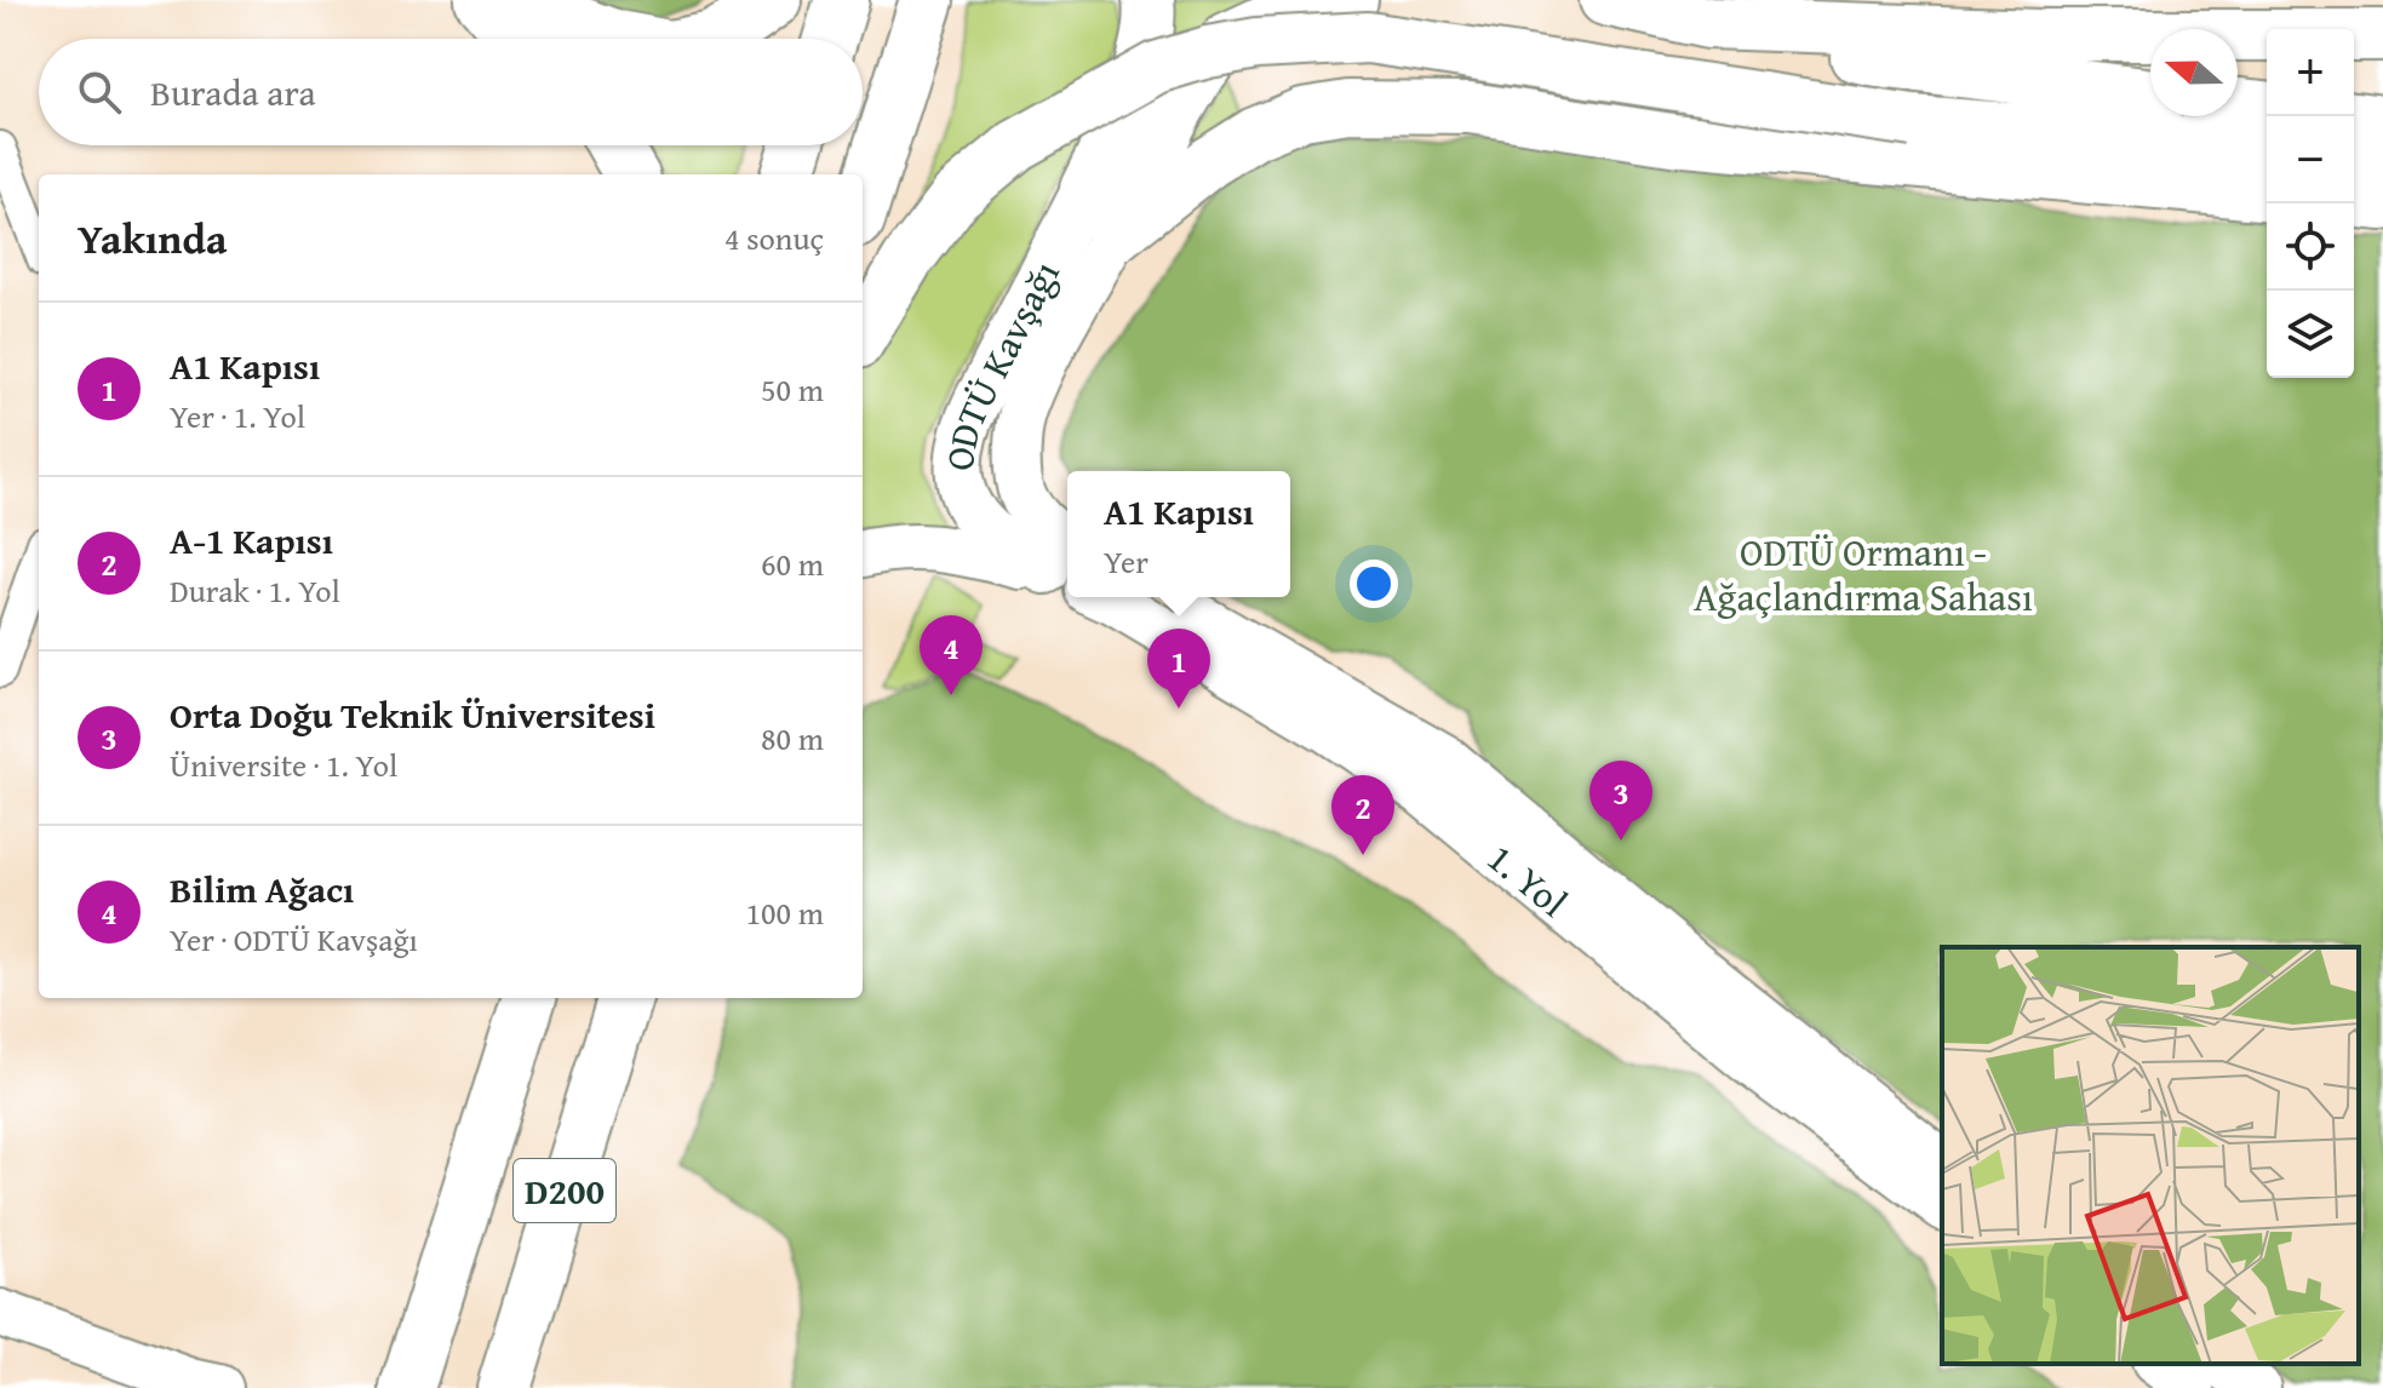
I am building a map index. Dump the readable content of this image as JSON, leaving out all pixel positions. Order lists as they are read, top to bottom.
{
  "streets": {
    "highway": ["D200"],
    "main road": ["ODTÜ Kavşağı", "1. Yol"]
  },
  "parks": ["ODTÜ Ormanı - Ağaçlandırma Sahası"],
  "north": "left",
  "page": {
    "map_buttons": ["+", "−"],
    "search": "Burada ara",
    "heading": ["Yakında", "4 sonuç"],
    "list": [
      {
        "mark": "1",
        "name": "A1 Kapısı",
        "note": "Yer · 1. Yol",
        "value": "50 m"
      },
      {
        "mark": "2",
        "name": "A-1 Kapısı",
        "note": "Durak · 1. Yol",
        "value": "60 m"
      },
      {
        "mark": "3",
        "name": "Orta Doğu Teknik Üniversitesi",
        "note": "Üniversite · 1. Yol",
        "value": "80 m"
      },
      {
        "mark": "4",
        "name": "Bilim Ağacı",
        "note": "Yer · ODTÜ Kavşağı",
        "value": "100 m"
      }
    ],
    "popup": ["A1 Kapısı", "Yer"],
    "pins": [
      "4",
      "1",
      "3",
      "2"
    ]
  }
}
